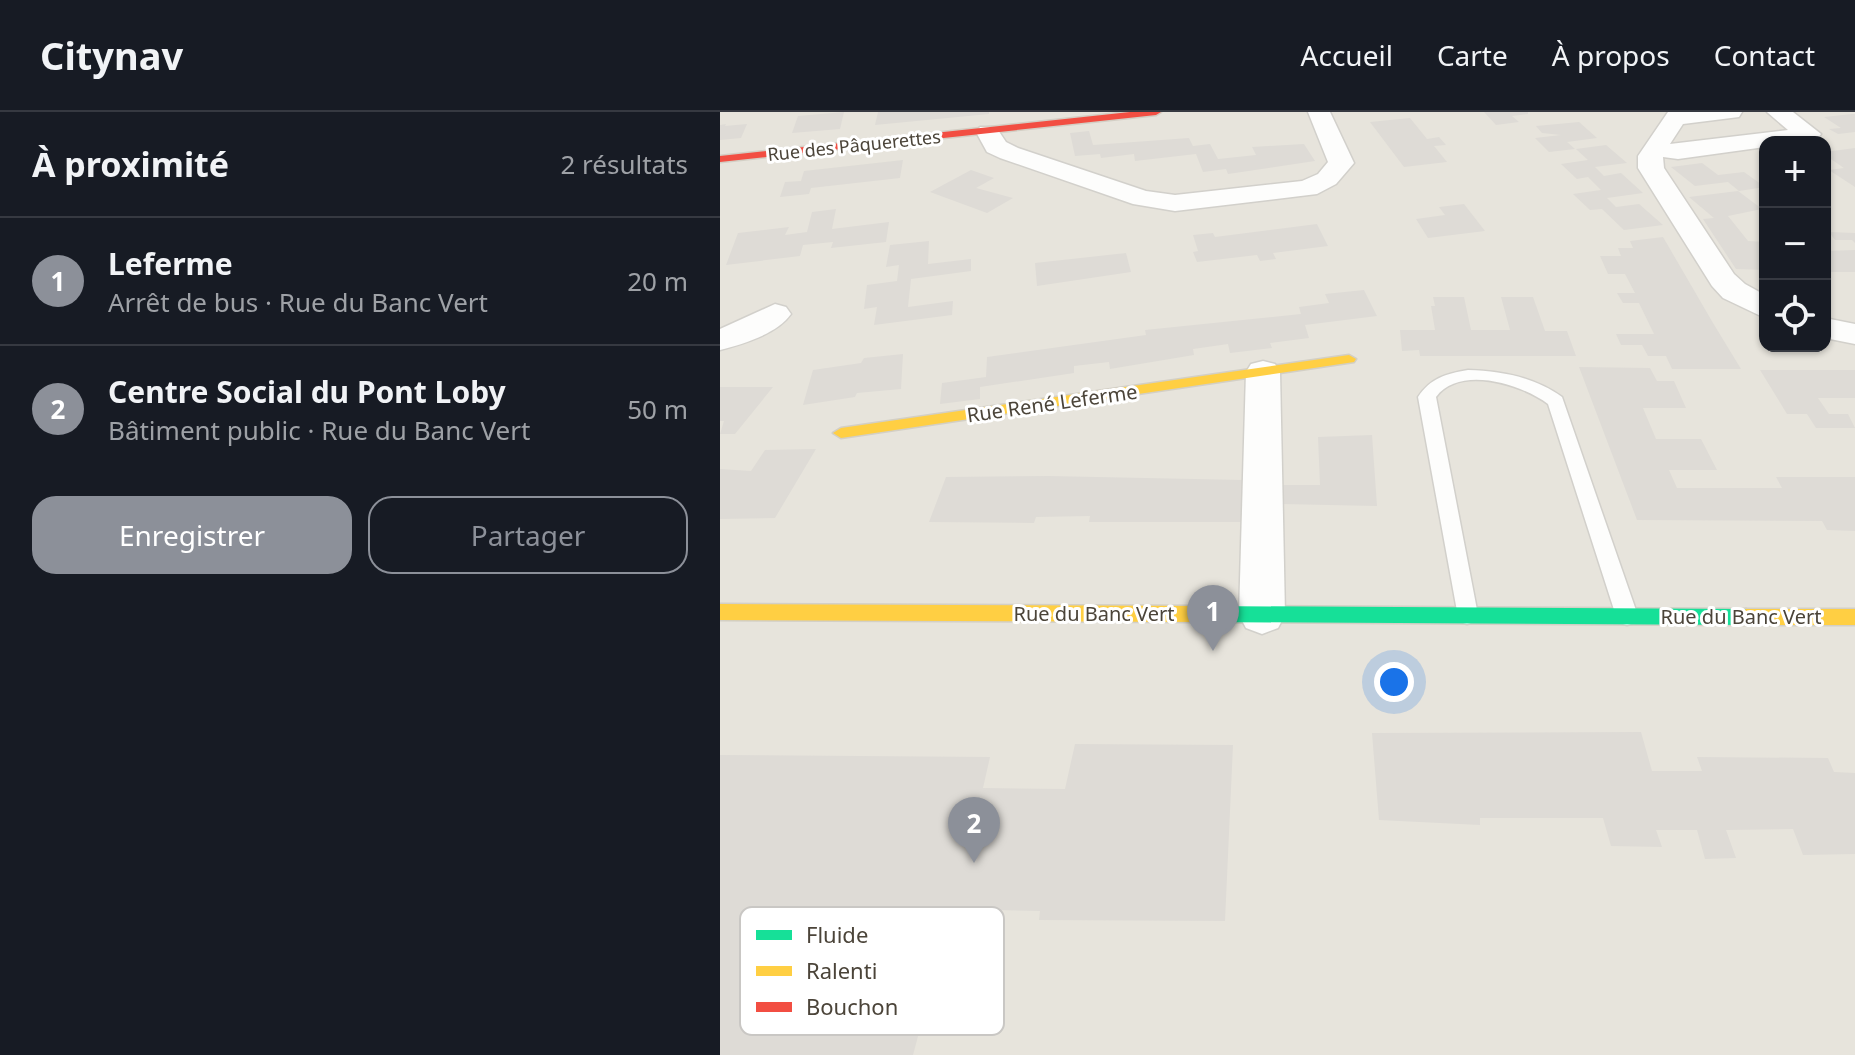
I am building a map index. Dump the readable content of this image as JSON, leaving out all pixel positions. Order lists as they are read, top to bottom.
{
  "streets": {
    "street": ["Rue des Pâquerettes", "Rue René Leferme", "Rue du Banc Vert"]
  },
  "legend": ["Fluide", "Ralenti", "Bouchon"],
  "page": {
    "header": "Citynav",
    "nav": [
      "Accueil",
      "Carte",
      "À propos",
      "Contact"
    ],
    "heading": ["À proximité", "2 résultats"],
    "map_buttons": ["+", "−"],
    "list": [
      {
        "mark": "1",
        "name": "Leferme",
        "note": "Arrêt de bus · Rue du Banc Vert",
        "value": "20 m"
      },
      {
        "mark": "2",
        "name": "Centre Social du Pont Loby",
        "note": "Bâtiment public · Rue du Banc Vert",
        "value": "50 m"
      }
    ],
    "buttons": ["Enregistrer", "Partager"],
    "pins": ["1", "2"]
  }
}
